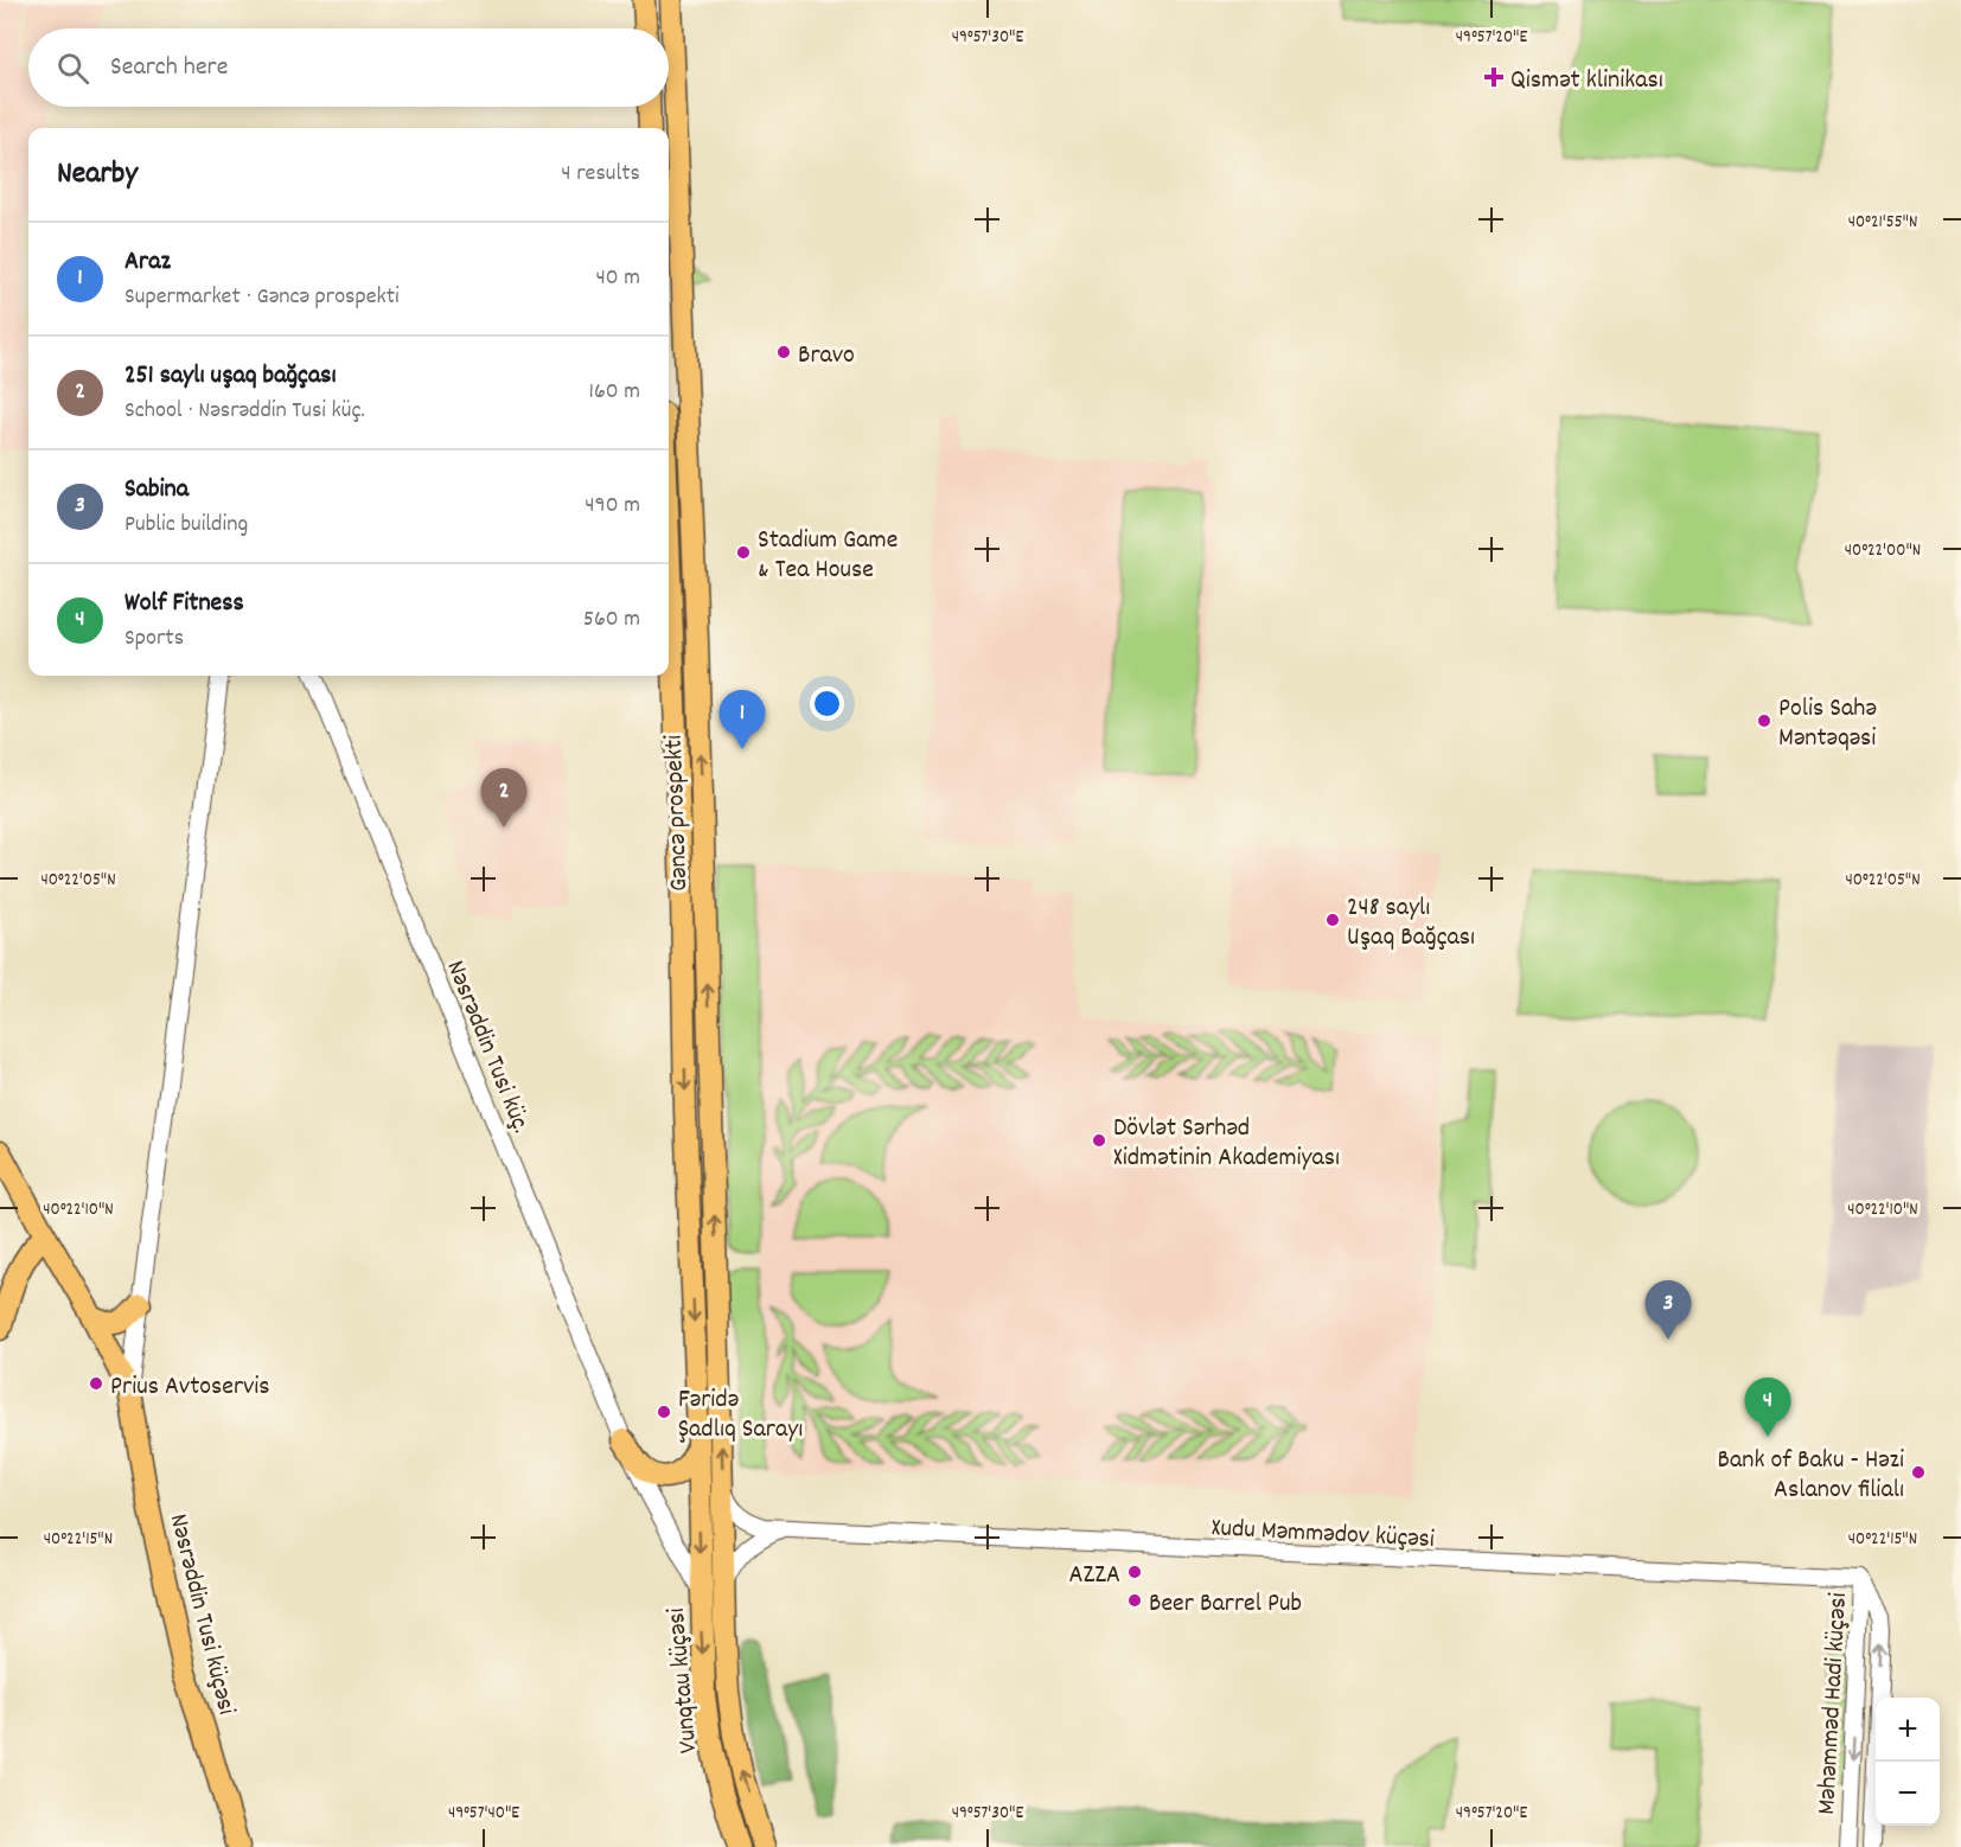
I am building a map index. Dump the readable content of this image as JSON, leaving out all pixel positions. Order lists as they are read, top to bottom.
{
  "streets": {
    "main road": ["Gəncə prospekti", "Nəsrəddin Tusi küçəsi", "Vunqtau küçəsi"],
    "street": ["Nəsrəddin Tusi küç.", "Xudu Məmmədov küçəsi", "Məhəmməd Hadi küçəsi"]
  },
  "crossings": [
    ["Gəncə prospekti", "Nəsrəddin Tusi küç."],
    ["Gəncə prospekti", "Xudu Məmmədov küçəsi"],
    ["Gəncə prospekti", "Vunqtau küçəsi"],
    ["Nəsrəddin Tusi küç.", "Vunqtau küçəsi"],
    ["Xudu Məmmədov küçəsi", "Məhəmməd Hadi küçəsi"]
  ],
  "places": {
    "health": ["Qismət klinikası"],
    "other": [
      "Bravo",
      "Stadium Game & Tea House",
      "Polis Sahə Məntəqəsi",
      "248 saylı Uşaq Bağçası",
      "Dövlət Sərhəd Xidmətinin Akademiyası",
      "Prius Avtoservis",
      "Fəridə Şadlıq Sarayı",
      "Bank of Baku - Həzi Aslanov filialı",
      "AZZA",
      "Beer Barrel Pub"
    ]
  },
  "page": {
    "search": "Search here",
    "heading": ["Nearby", "4 results"],
    "list": [
      {
        "mark": "1",
        "name": "Araz",
        "note": "Supermarket · Gəncə prospekti",
        "value": "40 m"
      },
      {
        "mark": "2",
        "name": "251 saylı uşaq bağçası",
        "note": "School · Nəsrəddin Tusi küç.",
        "value": "160 m"
      },
      {
        "mark": "3",
        "name": "Sabina",
        "note": "Public building",
        "value": "490 m"
      },
      {
        "mark": "4",
        "name": "Wolf Fitness",
        "note": "Sports",
        "value": "560 m"
      }
    ],
    "pins": [
      "1",
      "2",
      "3",
      "4"
    ],
    "map_buttons": ["+", "−"]
  },
  "coordinates": [
    "49°57'30\"E",
    "49°57'20\"E",
    "40°21'55\"N",
    "40°22'00\"N",
    "40°22'05\"N",
    "40°22'10\"N",
    "40°22'15\"N",
    "49°57'40\"E"
  ]
}
